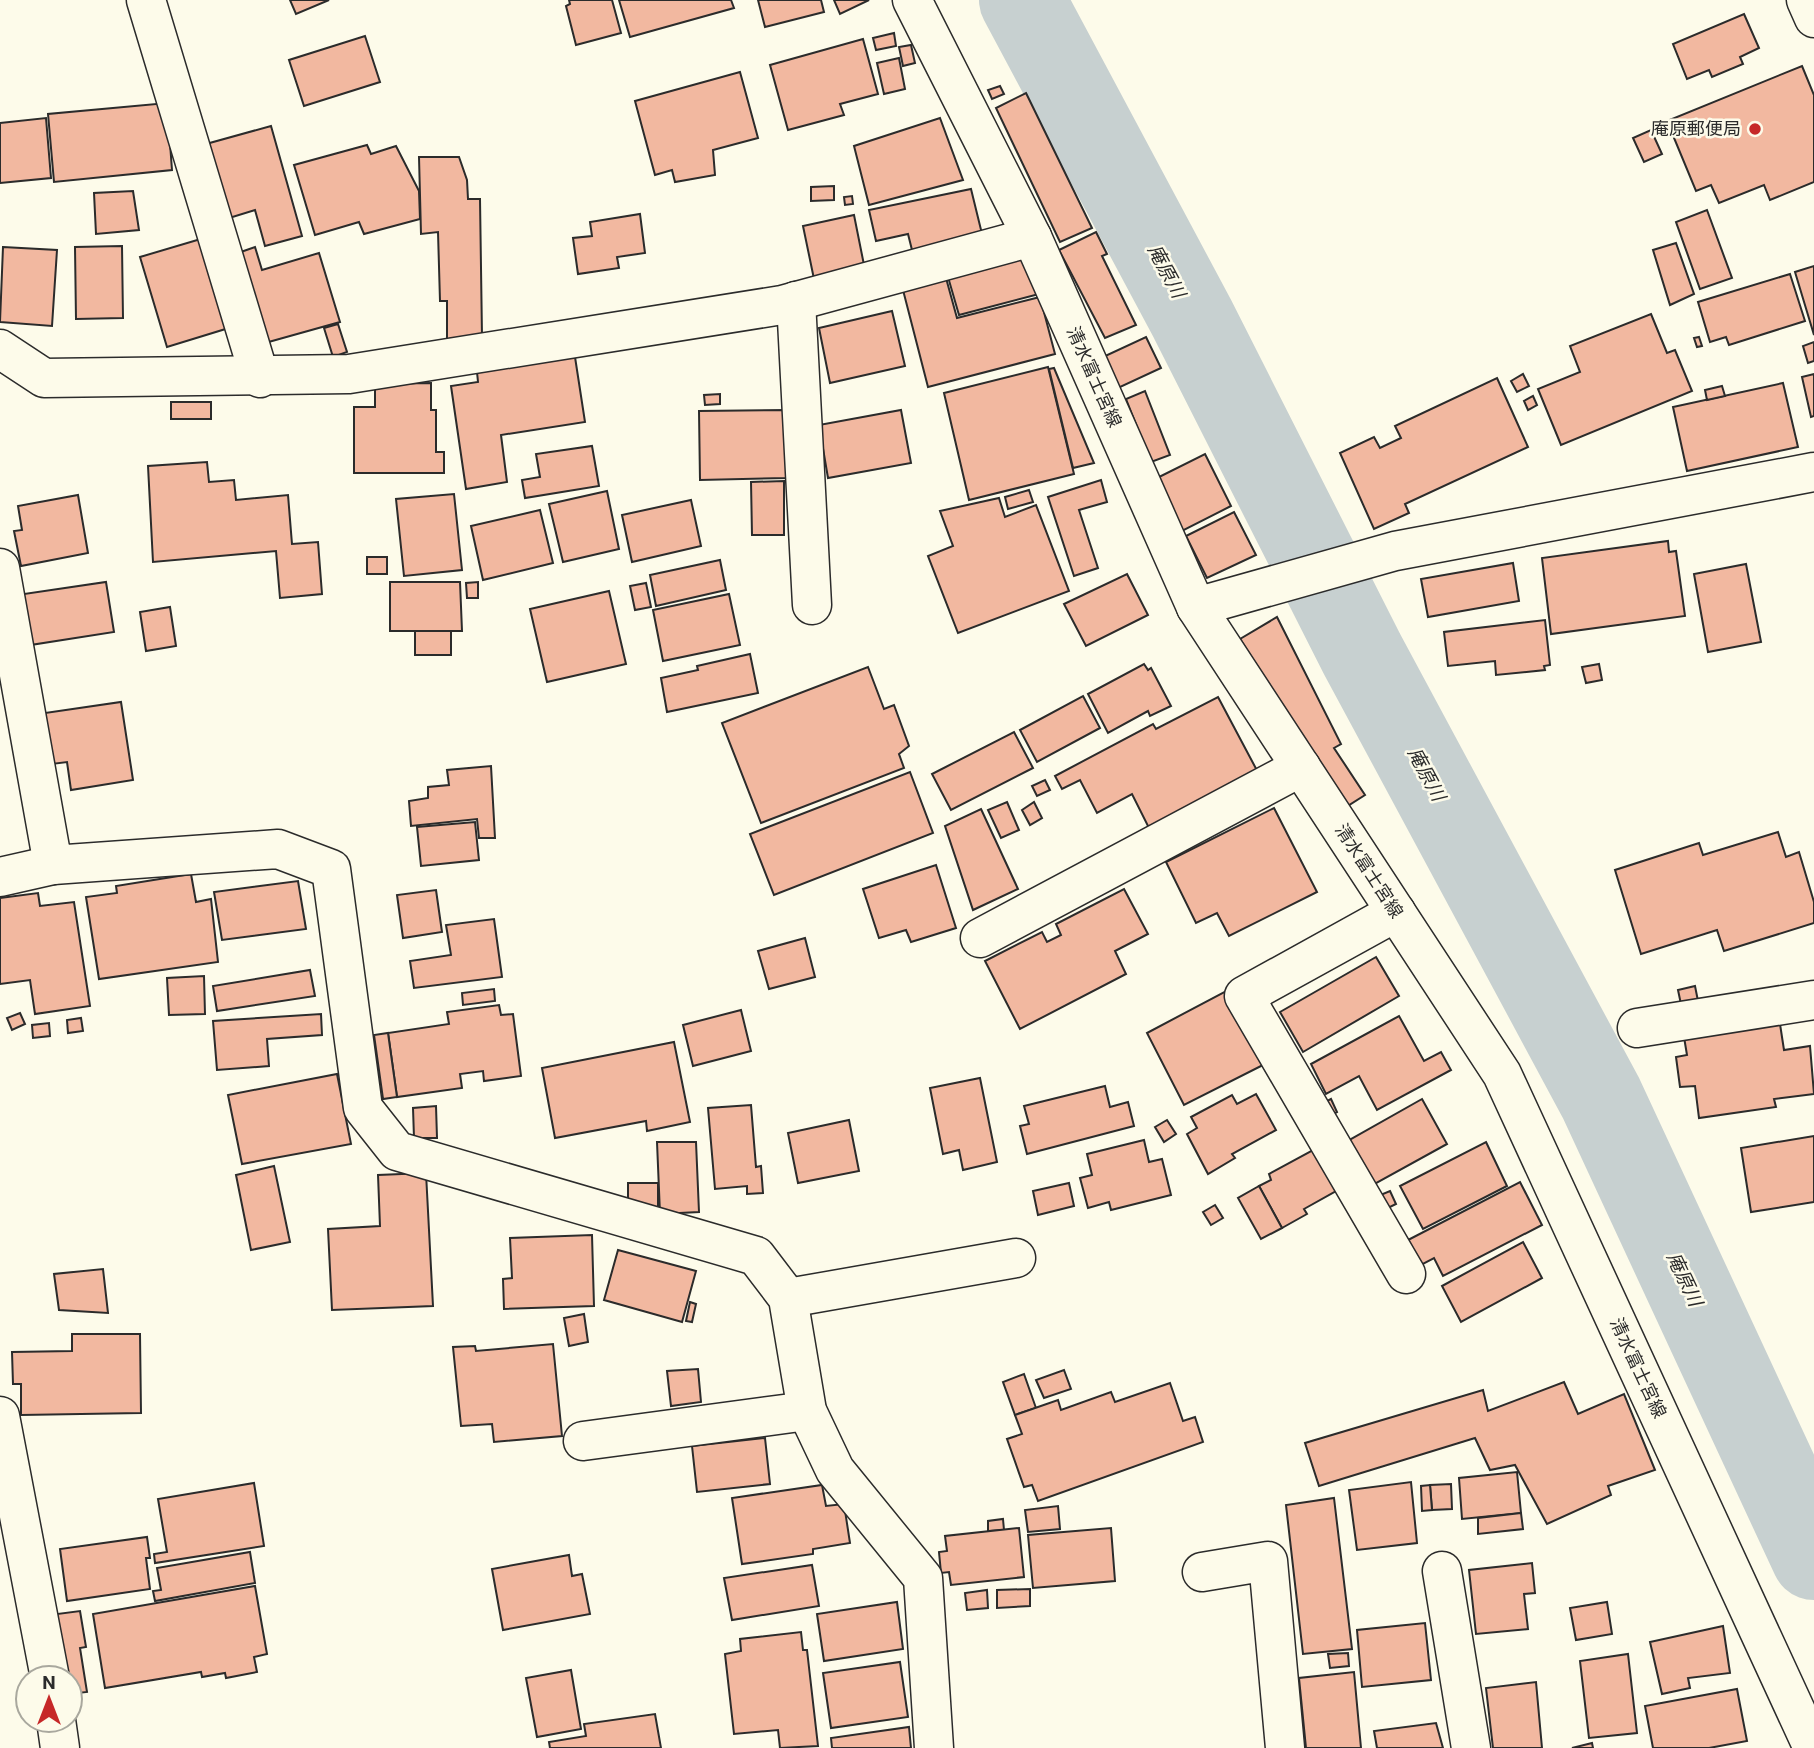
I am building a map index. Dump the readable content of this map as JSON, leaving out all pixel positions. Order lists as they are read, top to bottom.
{
  "streets": {
    "street": ["清水富士宮線"]
  },
  "water": ["庵原川"],
  "places": ["庵原郵便局"],
  "north": "top"
}
